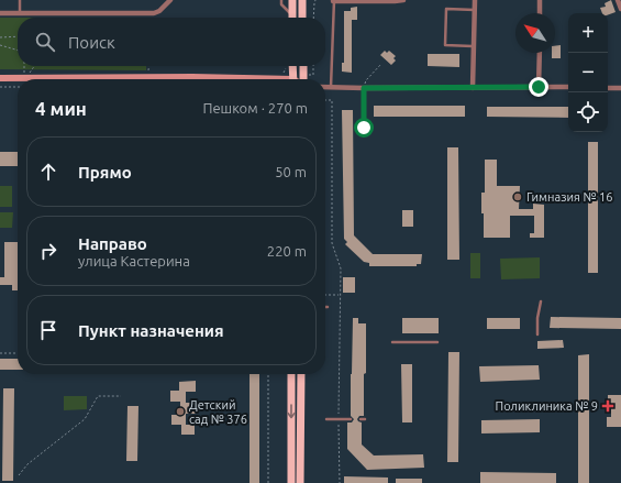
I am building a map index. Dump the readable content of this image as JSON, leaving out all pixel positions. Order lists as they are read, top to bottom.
{
  "places": {
    "other": ["Гимназия № 16", "Детский сад № 376"],
    "health": ["Поликлиника № 9"]
  },
  "north": "top left",
  "page": {
    "map_buttons": ["+", "−"],
    "search": "Поиск",
    "heading": ["4 мин", "Пешком · 270 m"],
    "list": [
      ["Прямо", "50 m"],
      ["Направо", "улица Кастерина", "220 m"],
      "Пункт назначения"
    ]
  }
}
